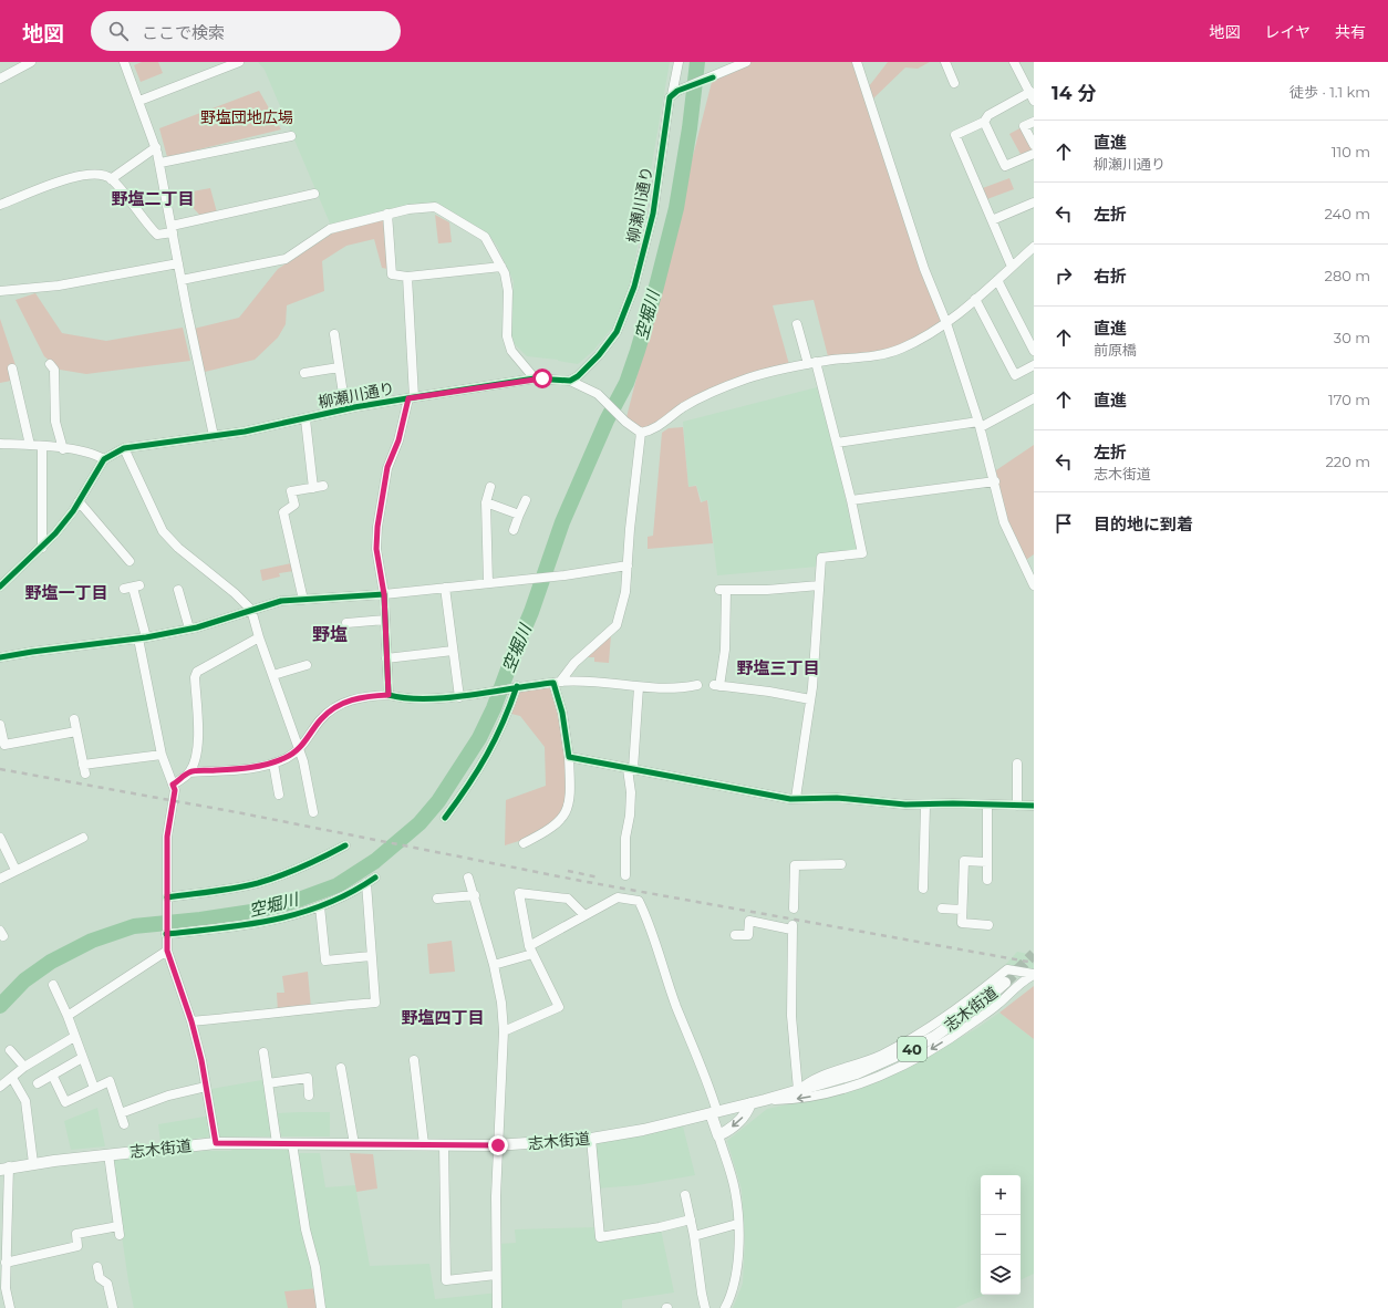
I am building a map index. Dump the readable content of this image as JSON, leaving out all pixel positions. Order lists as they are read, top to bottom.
{
  "streets": {
    "main road": ["志木街道", "40"],
    "street": ["柳瀬川通り"]
  },
  "districts": [
    "野塩二丁目",
    "野塩一丁目",
    "野塩",
    "野塩三丁目",
    "野塩四丁目"
  ],
  "water": ["空堀川"],
  "parks": ["野塩団地広場"],
  "page": {
    "header": "地図",
    "search": "ここで検索",
    "nav": ["地図", "レイヤ", "共有"],
    "heading": ["14 分", "徒歩 · 1.1 km"],
    "list": [
      ["直進", "柳瀬川通り", "110 m"],
      ["左折", "240 m"],
      ["右折", "280 m"],
      ["直進", "前原橋", "30 m"],
      ["直進", "170 m"],
      ["左折", "志木街道", "220 m"],
      "目的地に到着"
    ],
    "map_buttons": ["+", "−"]
  }
}
